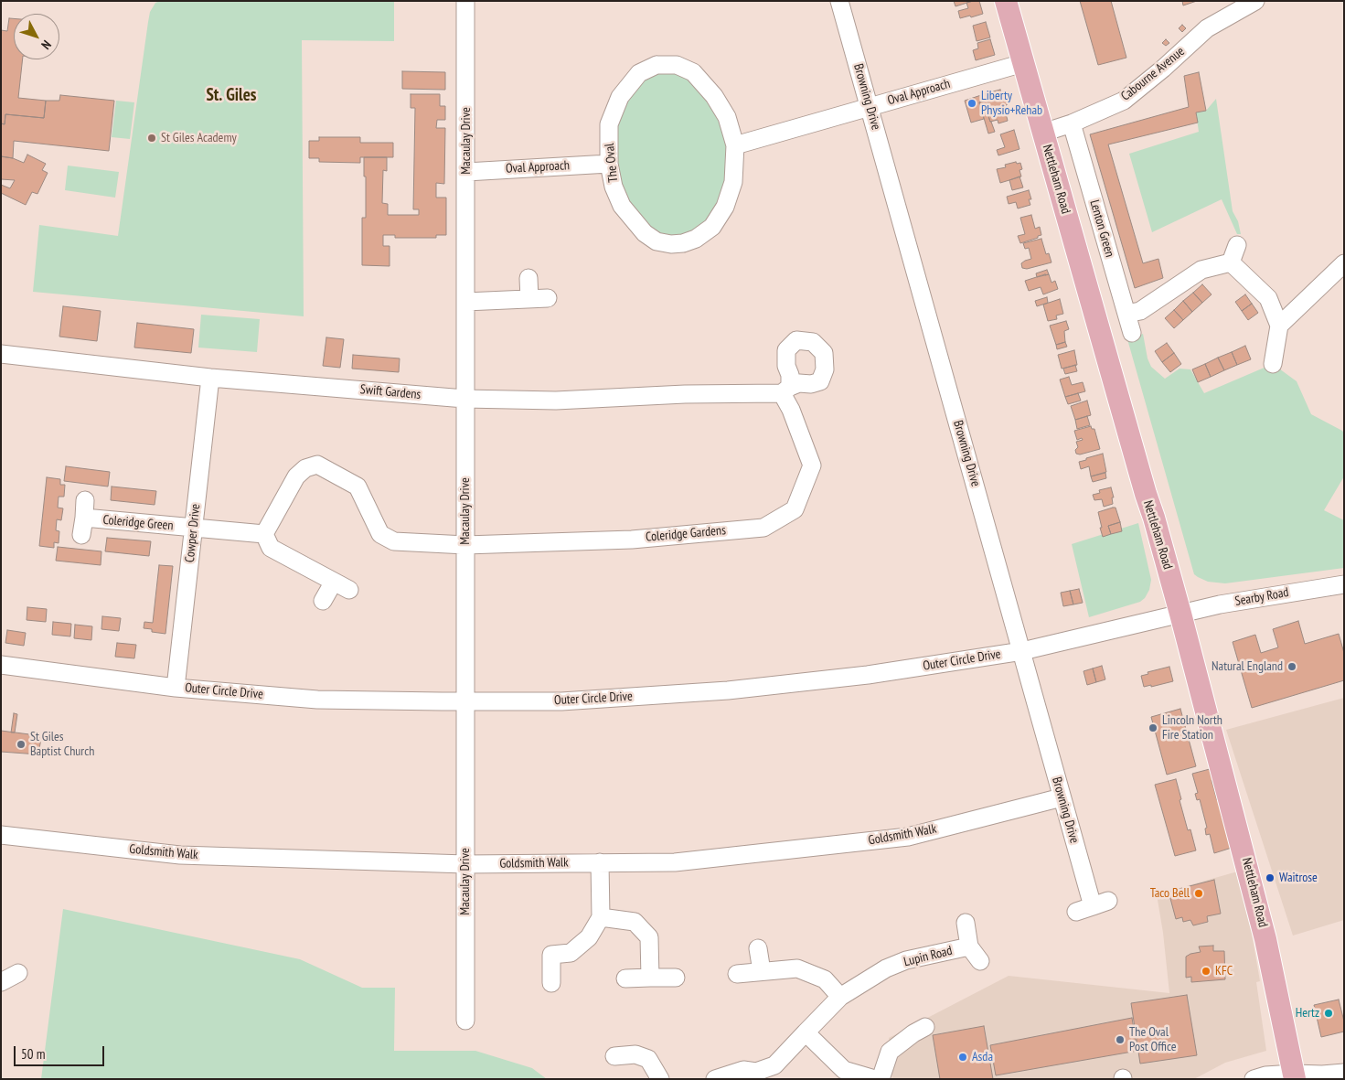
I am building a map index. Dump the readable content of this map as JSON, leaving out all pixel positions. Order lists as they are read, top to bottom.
{
  "streets": {
    "main road": ["Nettleham Road"],
    "street": [
      "Cabourne Avenue",
      "Oval Approach",
      "Browning Drive",
      "Macaulay Drive",
      "The Oval",
      "Lenton Green",
      "Swift Gardens",
      "Coleridge Green",
      "Cowper Drive",
      "Coleridge Gardens",
      "Searby Road",
      "Outer Circle Drive",
      "Goldsmith Walk",
      "Lupin Road"
    ]
  },
  "crossings": [
    ["Cabourne Avenue", "Nettleham Road"],
    ["Cabourne Avenue", "Lenton Green"],
    ["Oval Approach", "Browning Drive"],
    ["Oval Approach", "Macaulay Drive"],
    ["Oval Approach", "The Oval"],
    ["Oval Approach", "Nettleham Road"],
    ["Browning Drive", "Outer Circle Drive"],
    ["Browning Drive", "Goldsmith Walk"],
    ["Macaulay Drive", "Swift Gardens"],
    ["Macaulay Drive", "Coleridge Gardens"],
    ["Macaulay Drive", "Outer Circle Drive"],
    ["Macaulay Drive", "Goldsmith Walk"],
    ["Nettleham Road", "Searby Road"],
    ["Nettleham Road", "Outer Circle Drive"],
    ["Swift Gardens", "Cowper Drive"],
    ["Swift Gardens", "Coleridge Gardens"],
    ["Coleridge Green", "Cowper Drive"],
    ["Coleridge Green", "Coleridge Gardens"],
    ["Cowper Drive", "Outer Circle Drive"],
    ["Searby Road", "Outer Circle Drive"]
  ],
  "districts": ["St. Giles"],
  "places": [
    "Liberty Physio+Rehab",
    "St Giles Academy",
    "Natural England",
    "Lincoln North Fire Station",
    "St Giles Baptist Church",
    "Waitrose",
    "Taco Bell",
    "KFC",
    "Hertz",
    "The Oval Post Office",
    "Asda"
  ],
  "scale_bar": "50 m",
  "north": "bottom right"
}
